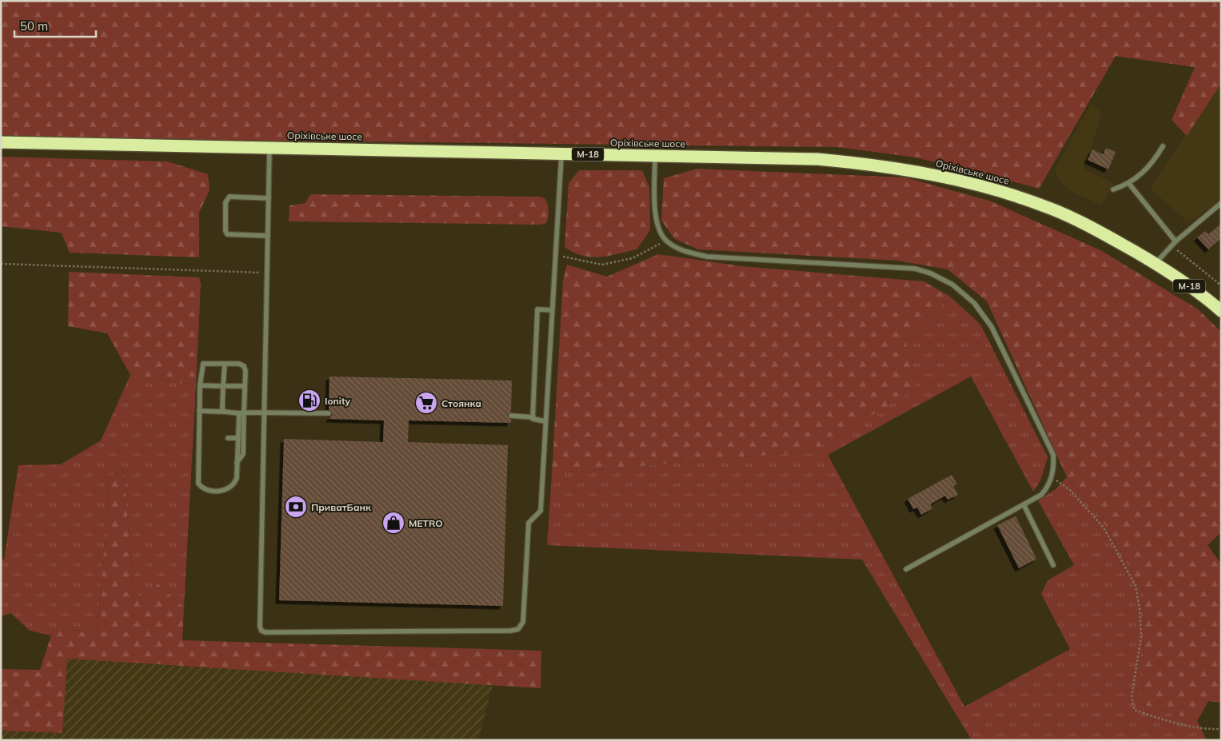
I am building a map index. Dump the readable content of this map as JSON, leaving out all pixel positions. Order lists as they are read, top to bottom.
{
  "streets": {
    "highway": ["Оріхівське шосе", "М-18"]
  },
  "crossings": [
    ["Оріхівське шосе", "М-18"]
  ],
  "places": {
    "fuel station": ["Ionity"],
    "supermarket": ["Стоянка"],
    "bank": ["ПриватБанк"],
    "shop": ["METRO"]
  },
  "scale_bar": "50 m"
}
